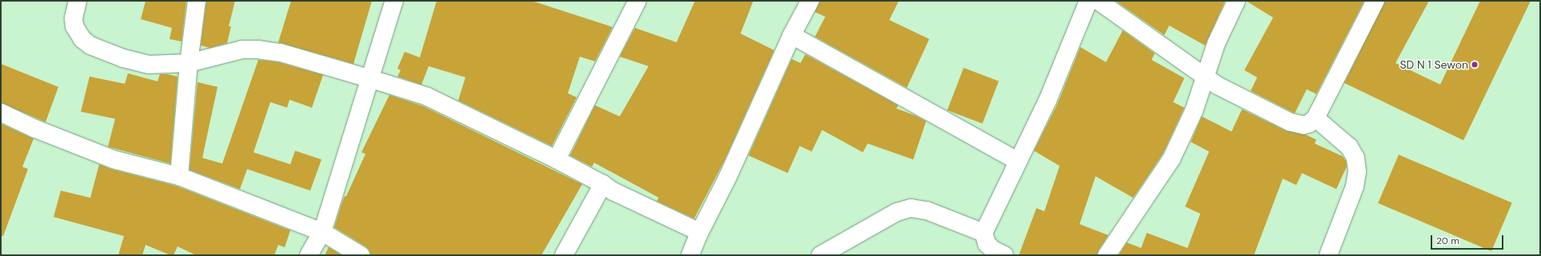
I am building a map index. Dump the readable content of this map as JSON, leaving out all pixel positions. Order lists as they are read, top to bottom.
{
  "places": ["SD N 1 Sewon"],
  "scale_bar": "20 m"
}
